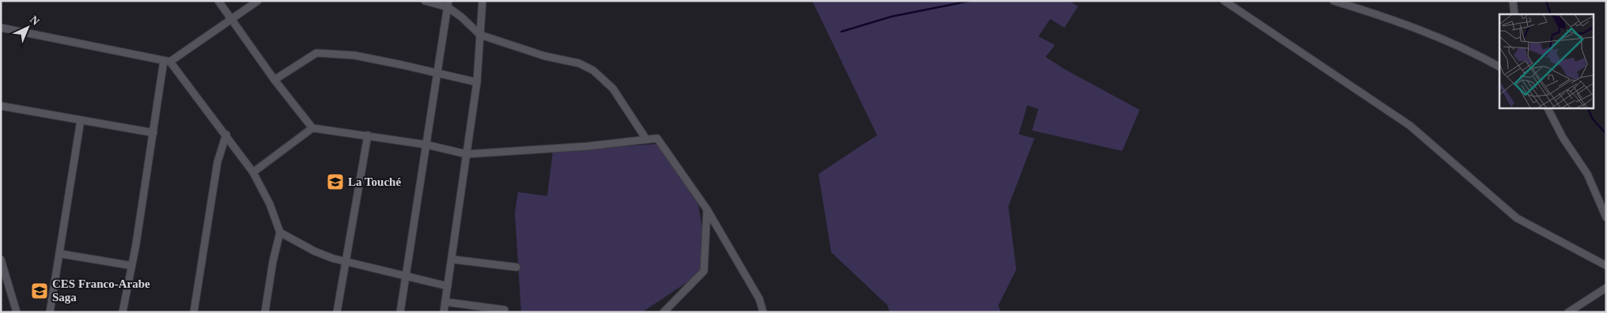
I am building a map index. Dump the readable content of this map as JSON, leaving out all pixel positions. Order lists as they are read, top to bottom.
{
  "places": {
    "school or university": ["La Touché", "CES Franco-Arabe Saga"]
  },
  "north": "top right"
}
